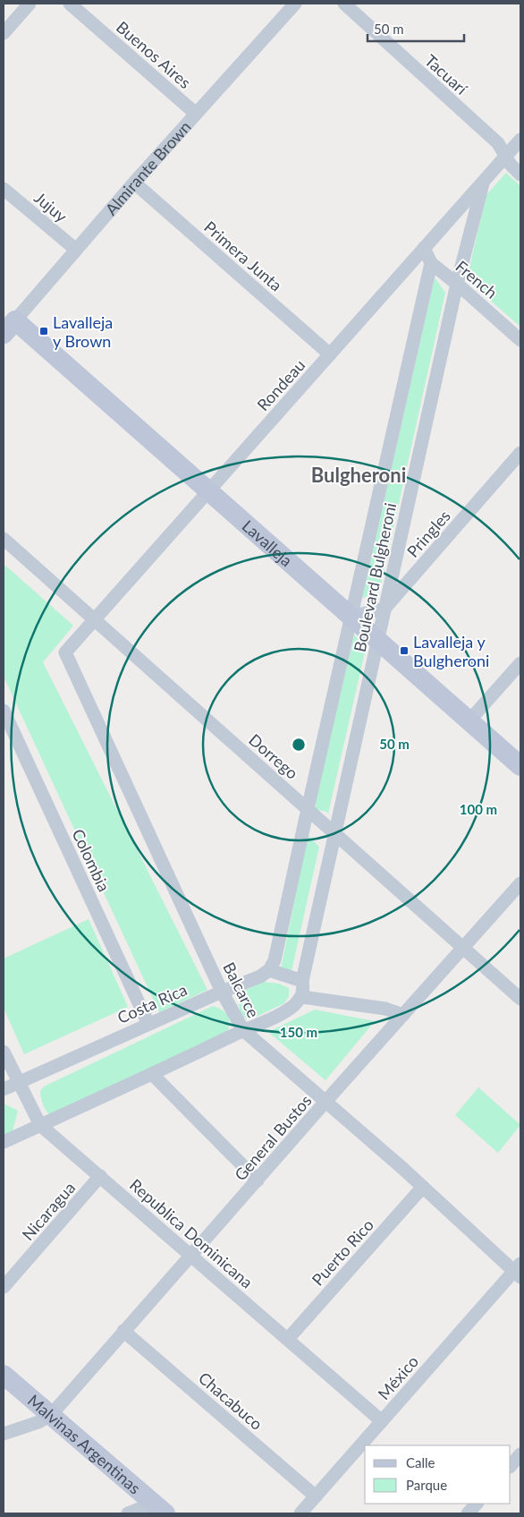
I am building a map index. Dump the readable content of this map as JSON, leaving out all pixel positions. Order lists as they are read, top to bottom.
{
  "streets": {
    "street": [
      "Buenos Aires",
      "Tacuarí",
      "Almirante Brown",
      "Jujuy",
      "Primera Junta",
      "French",
      "Rondeau",
      "Pringles",
      "Lavalleja",
      "Boulevard Bulgheroni",
      "Dorrego",
      "Colombia",
      "Balcarce",
      "Costa Rica",
      "General Bustos",
      "Nicaragua",
      "Republica Dominicana",
      "Puerto Rico",
      "México",
      "Chacabuco",
      "Malvinas Argentinas"
    ]
  },
  "crossings": [
    ["Buenos Aires", "Almirante Brown"],
    ["Tacuarí", "Rondeau"],
    ["Almirante Brown", "Jujuy"],
    ["Almirante Brown", "Primera Junta"],
    ["Almirante Brown", "Lavalleja"],
    ["Primera Junta", "Rondeau"],
    ["French", "Boulevard Bulgheroni"],
    ["Rondeau", "Lavalleja"],
    ["Rondeau", "Boulevard Bulgheroni"],
    ["Rondeau", "Dorrego"],
    ["Rondeau", "Balcarce"],
    ["Pringles", "Boulevard Bulgheroni"],
    ["Lavalleja", "Boulevard Bulgheroni"],
    ["Boulevard Bulgheroni", "Dorrego"],
    ["Boulevard Bulgheroni", "Costa Rica"],
    ["Dorrego", "General Bustos"],
    ["Colombia", "Costa Rica"],
    ["Balcarce", "Costa Rica"],
    ["Balcarce", "General Bustos"],
    ["Balcarce", "Puerto Rico"],
    ["Balcarce", "México"],
    ["Costa Rica", "Republica Dominicana"],
    ["General Bustos", "Republica Dominicana"],
    ["General Bustos", "Chacabuco"],
    ["General Bustos", "Malvinas Argentinas"],
    ["Nicaragua", "Republica Dominicana"],
    ["Republica Dominicana", "Puerto Rico"],
    ["Republica Dominicana", "México"],
    ["México", "Chacabuco"]
  ],
  "districts": ["Bulgheroni"],
  "places": {
    "transit": ["Lavalleja y Brown", "Lavalleja y Bulgheroni"]
  },
  "legend": ["Calle", "Parque"],
  "scale_bar": "50 m",
  "rings": ["50 m", "100 m", "150 m"]
}
